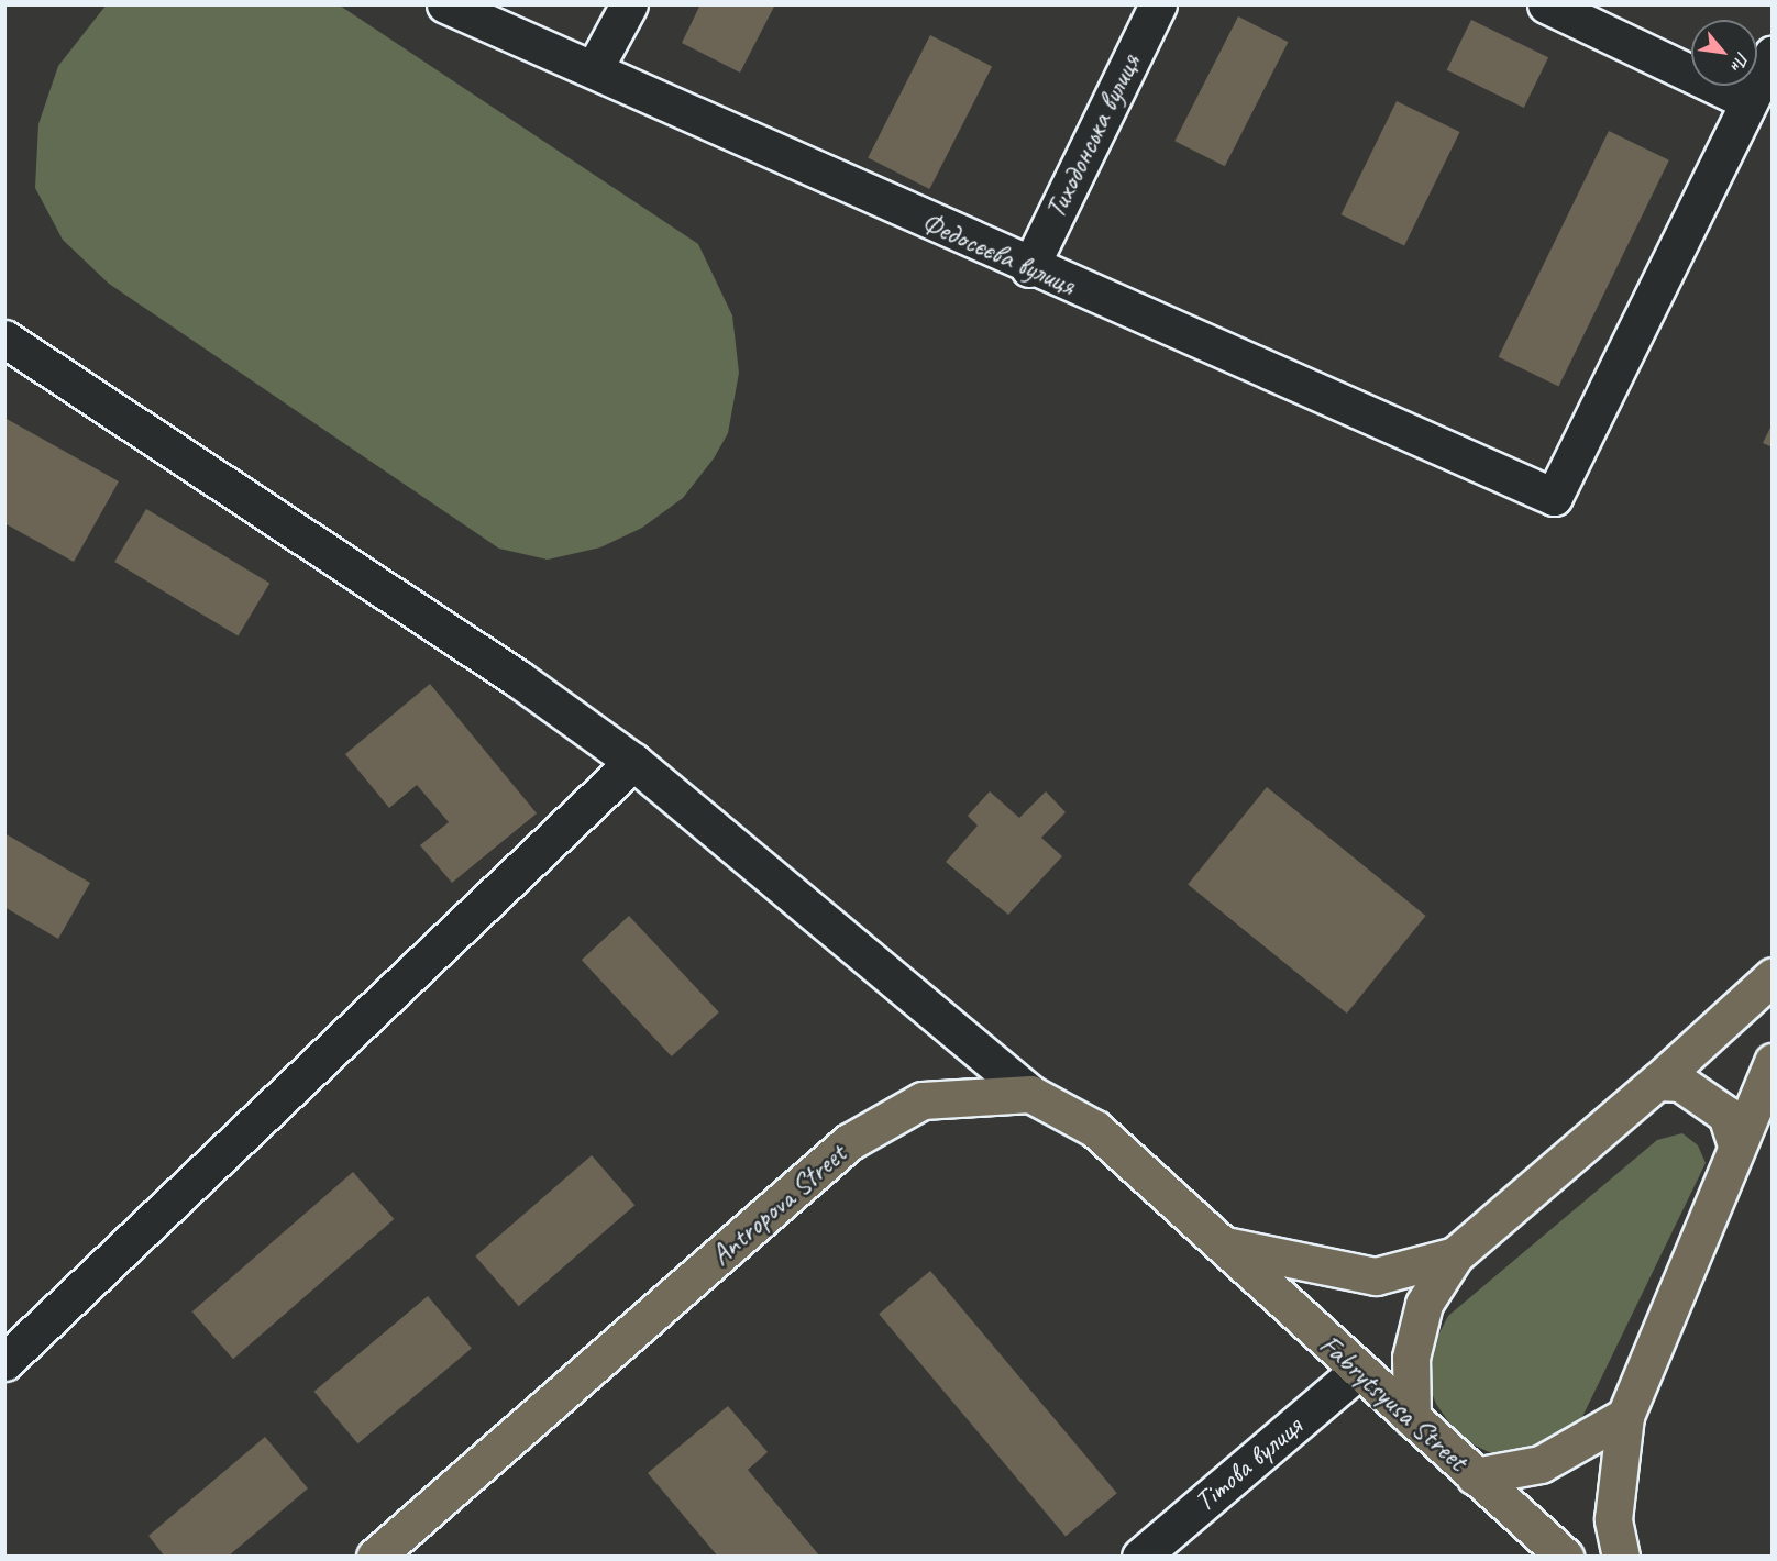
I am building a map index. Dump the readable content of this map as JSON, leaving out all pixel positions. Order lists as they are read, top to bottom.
{
  "streets": {
    "main road": ["Antropova Street", "Fabrytsyusa Street"],
    "street": ["Тиходонська вулиця", "Федосєєва вулиця", "Тітова вулиця"]
  },
  "crossings": [
    ["Тиходонська вулиця", "Федосєєва вулиця"],
    ["Fabrytsyusa Street", "Тітова вулиця"]
  ],
  "north": "bottom right"
}
